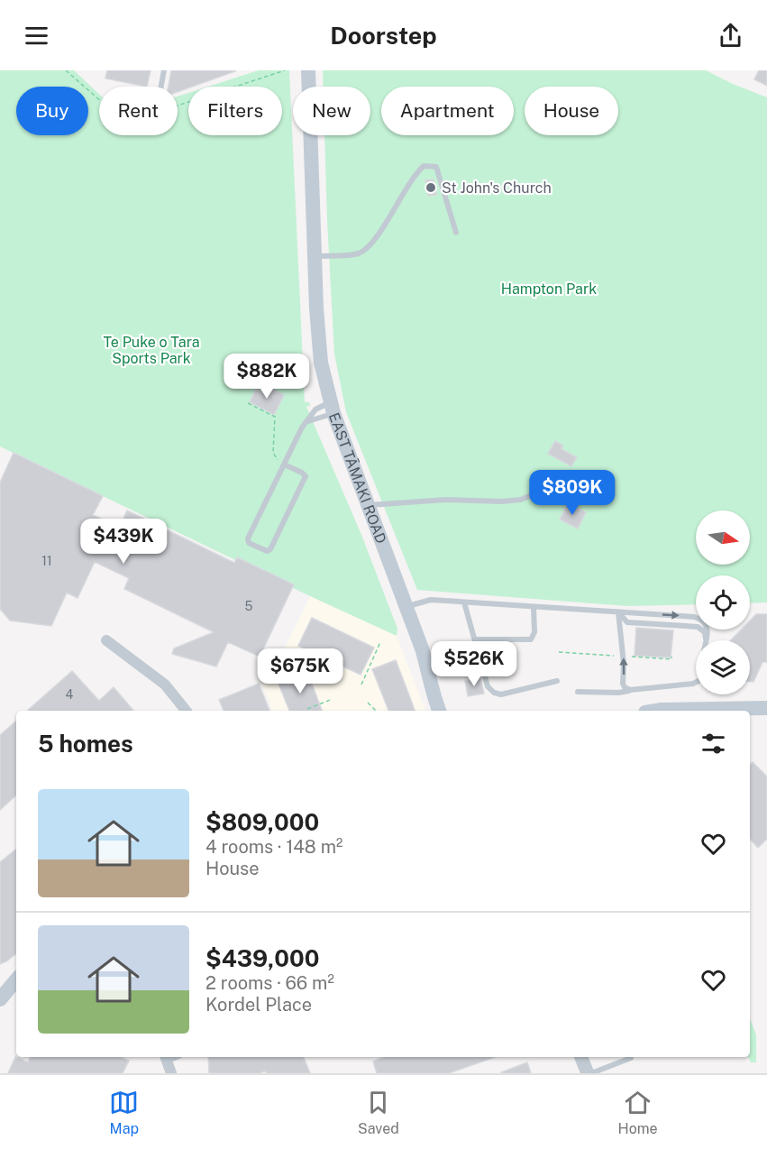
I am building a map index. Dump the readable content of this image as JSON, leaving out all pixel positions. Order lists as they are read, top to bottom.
{
  "streets": {
    "main road": ["EAST TĀMAKI ROAD"]
  },
  "parks": ["Hampton Park", "Te Puke o Tara Sports Park"],
  "places": ["St John's Church"],
  "house_numbers": ["11", "5", "4"],
  "north": "right",
  "page": {
    "header": "Doorstep",
    "chip": [
      "Buy",
      "Rent",
      "Filters",
      "New",
      "Apartment",
      "House"
    ],
    "price": [
      "$882K",
      "$809K",
      "$439K",
      "$526K",
      "$675K"
    ],
    "heading": "5 homes",
    "list": [
      {
        "name": "$809,000",
        "note": "4 rooms · 148 m² · House"
      },
      {
        "name": "$439,000",
        "note": "2 rooms · 66 m² · Kordel Place"
      }
    ],
    "tabs": ["Map", "Saved", "Home"]
  }
}
